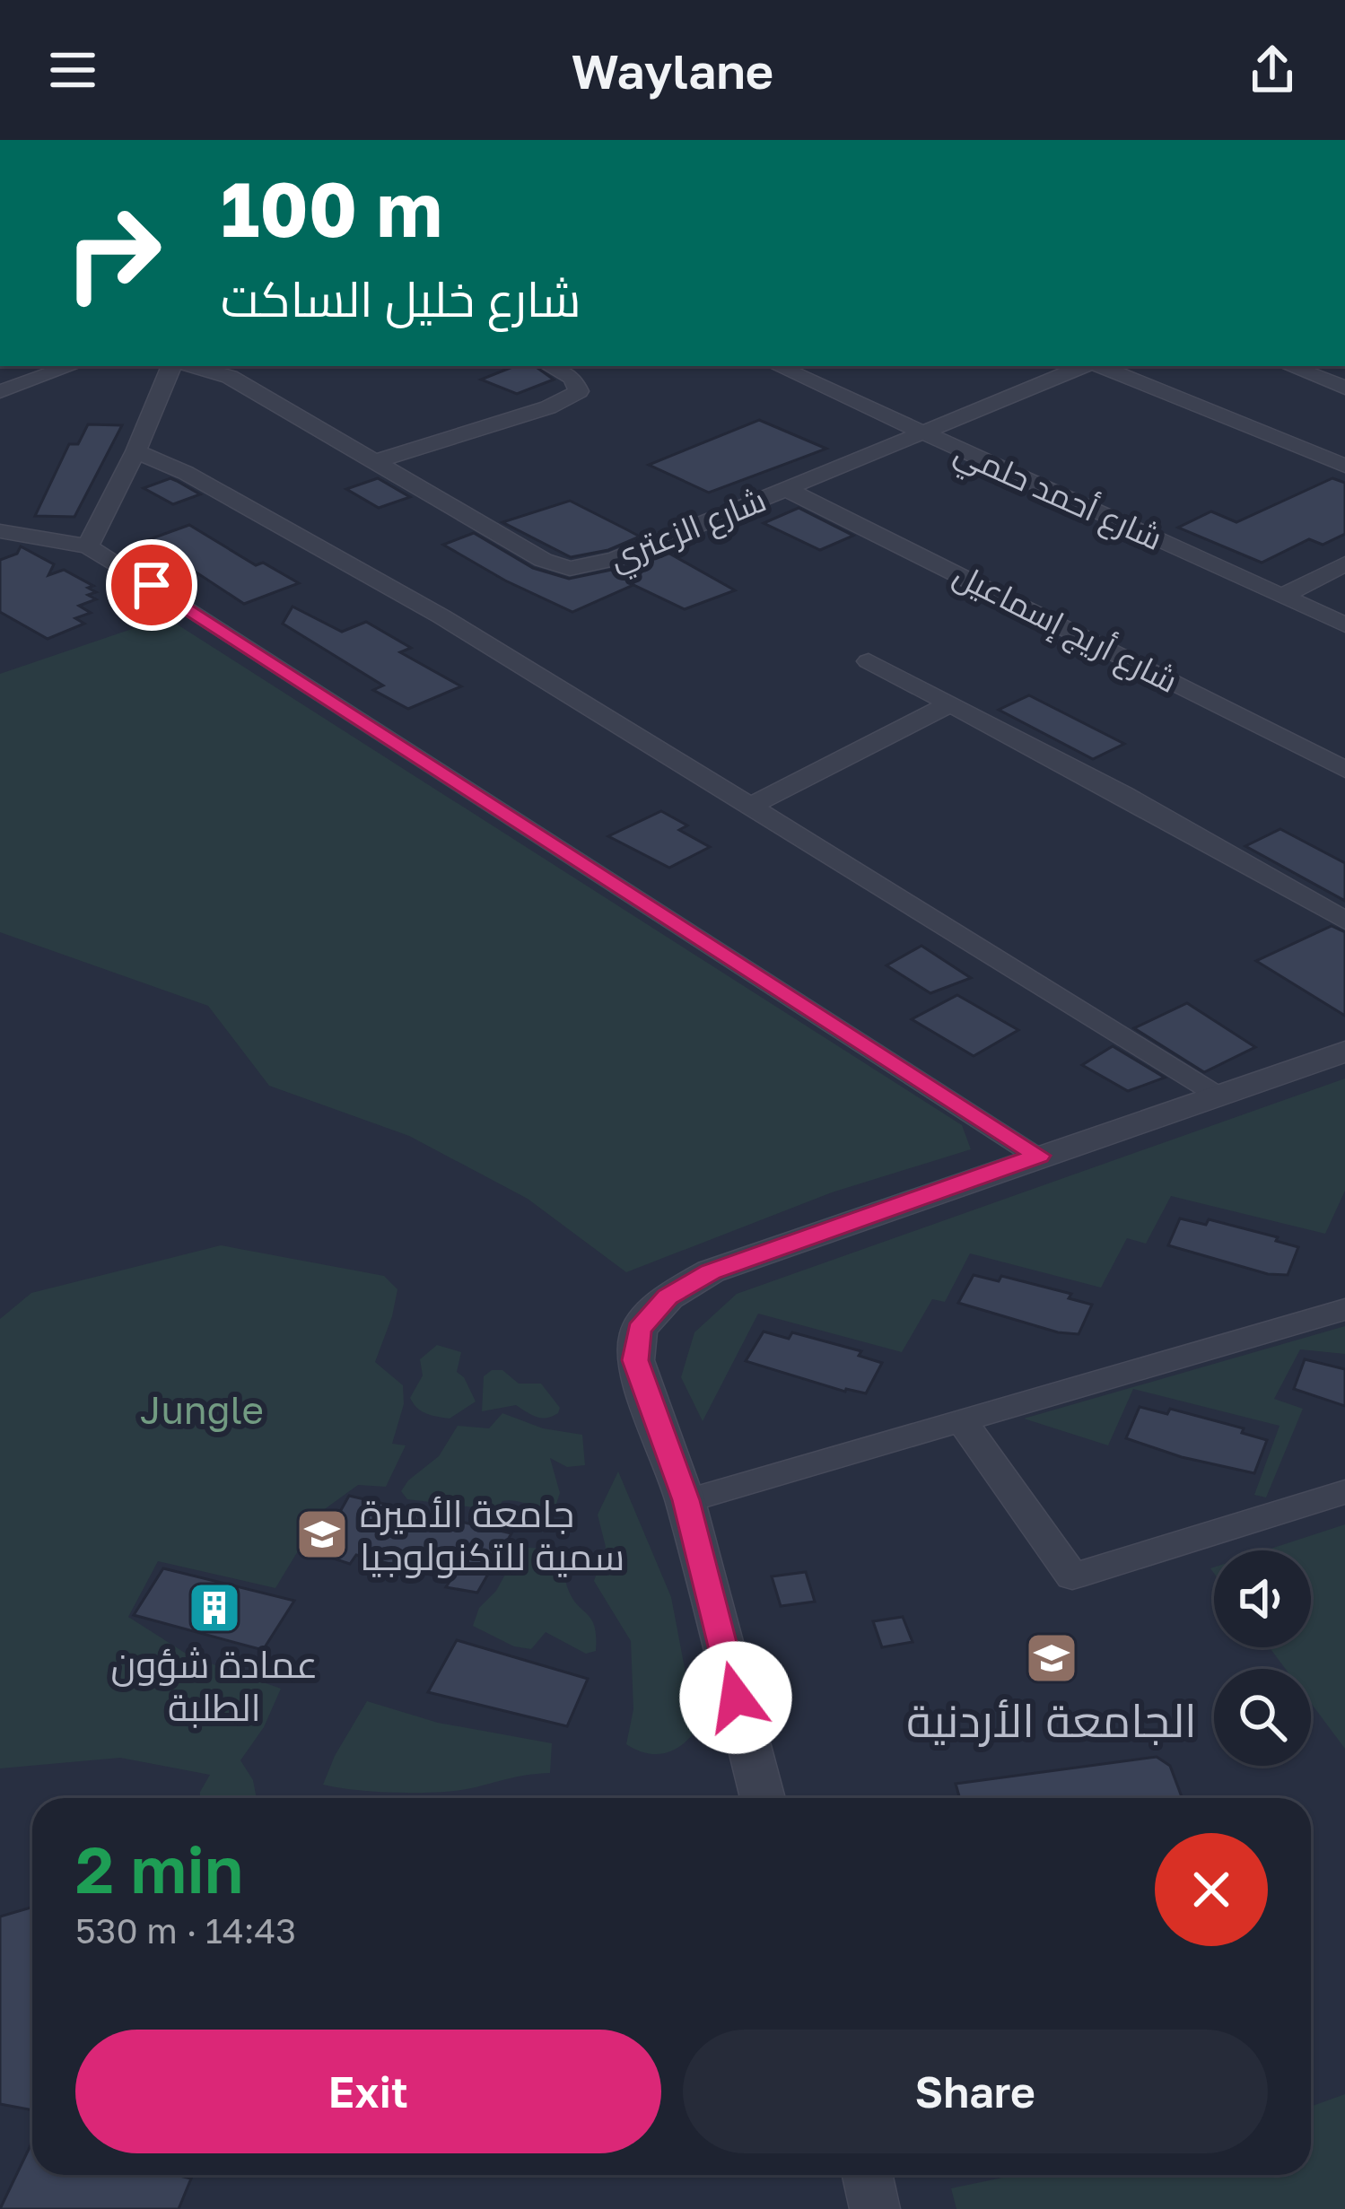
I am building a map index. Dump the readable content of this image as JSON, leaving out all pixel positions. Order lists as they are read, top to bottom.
{
  "streets": {
    "street": ["شارع أحمد حلمي", "شارع الزعتري", "شارع أريج إسماعيل"]
  },
  "crossings": [
    ["شارع أحمد حلمي", "شارع الزعتري"],
    ["شارع الزعتري", "شارع أريج إسماعيل"]
  ],
  "parks": ["Jungle"],
  "places": {
    "school or university": ["جامعة الأميرة سمية للتكنولوجيا", "الجامعة الأردنية"],
    "building": ["عمادة شؤون الطلبة"]
  },
  "page": {
    "header": "Waylane",
    "turn": ["100 m", "شارع خليل الساكت"],
    "heading": ["2 min", "530 m · 14:43"],
    "buttons": ["Exit", "Share"]
  }
}
